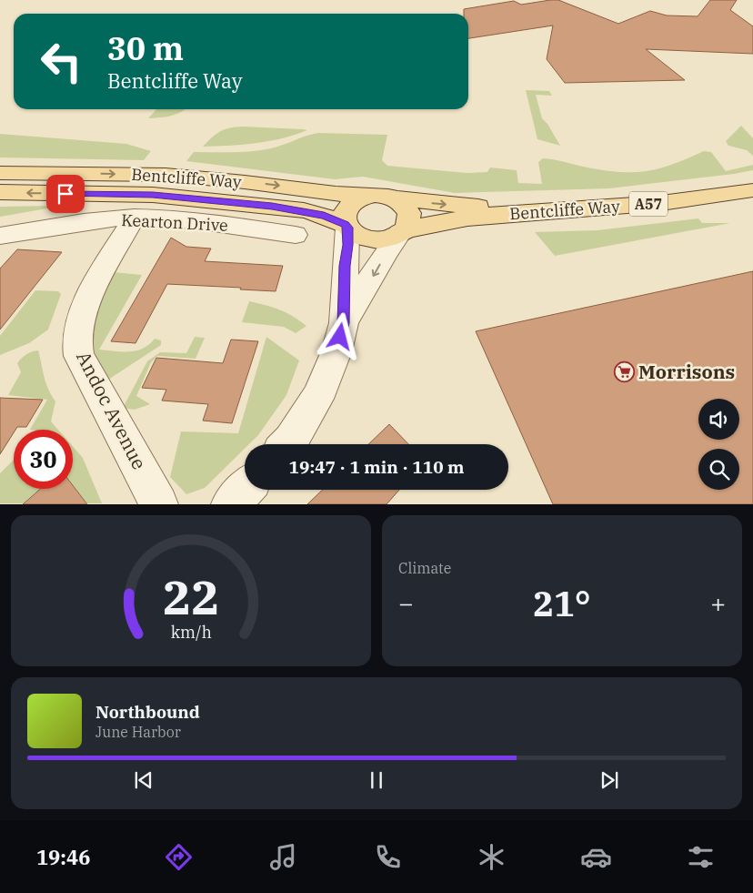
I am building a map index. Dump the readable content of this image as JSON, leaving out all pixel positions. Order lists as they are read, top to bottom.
{
  "streets": {
    "main road": ["Bentcliffe Way", "A57"],
    "street": ["Kearton Drive", "Andoc Avenue"]
  },
  "crossings": [
    ["Bentcliffe Way", "A57"],
    ["Kearton Drive", "Andoc Avenue"]
  ],
  "places": {
    "supermarket": ["Morrisons"]
  },
  "page": {
    "turn": ["30 m", "Bentcliffe Way"],
    "limit": "30",
    "trip": "19:47 · 1 min · 110 m",
    "tile": "Climate",
    "heat": ["−", "21°", "+"],
    "song": ["Northbound", "June Harbor"],
    "tabs": "19:46",
    "gauge": ["22", "km/h"]
  }
}
